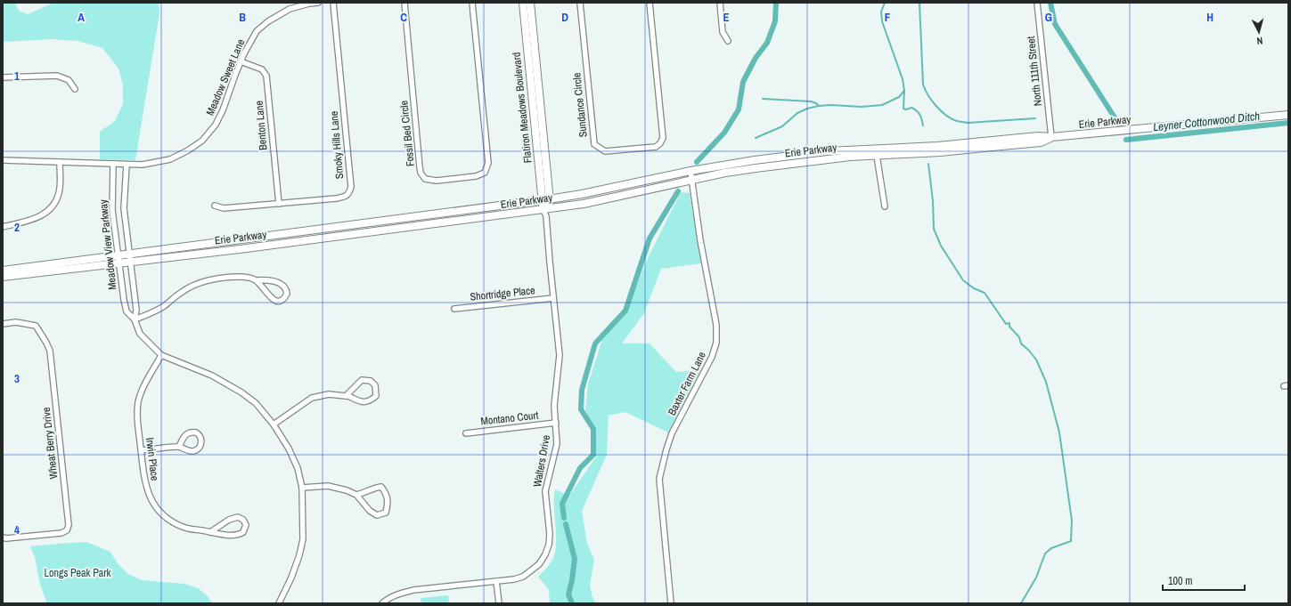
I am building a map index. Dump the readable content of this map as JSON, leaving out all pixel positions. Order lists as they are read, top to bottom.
{
  "streets": {
    "main road": ["Flatiron Meadows Boulevard", "Erie Parkway"],
    "street": [
      "North 111th Street",
      "Meadow Sweet Lane",
      "Sundance Circle",
      "Benton Lane",
      "Fossil Bed Circle",
      "Smoky Hills Lane",
      "Meadow View Parkway",
      "Shortridge Place",
      "Baxter Farm Lane",
      "Montano Court",
      "Wheat Berry Drive",
      "Irwin Place",
      "Walters Drive"
    ]
  },
  "crossings": [
    ["North 111th Street", "Erie Parkway"],
    ["Meadow Sweet Lane", "Benton Lane"],
    ["Meadow Sweet Lane", "Meadow View Parkway"],
    ["Flatiron Meadows Boulevard", "Erie Parkway"],
    ["Flatiron Meadows Boulevard", "Walters Drive"],
    ["Erie Parkway", "Meadow View Parkway"],
    ["Erie Parkway", "Baxter Farm Lane"],
    ["Erie Parkway", "Walters Drive"],
    ["Benton Lane", "Smoky Hills Lane"],
    ["Meadow View Parkway", "Irwin Place"],
    ["Shortridge Place", "Walters Drive"],
    ["Montano Court", "Walters Drive"]
  ],
  "water": ["Leyner Cottonwood Ditch"],
  "parks": ["Longs Peak Park"],
  "scale_bar": "100 m",
  "north": "bottom",
  "grid": {
    "columns": [
      "A",
      "B",
      "C",
      "D",
      "E",
      "F",
      "G",
      "H"
    ],
    "rows": [
      "1",
      "2",
      "3",
      "4"
    ]
  }
}
